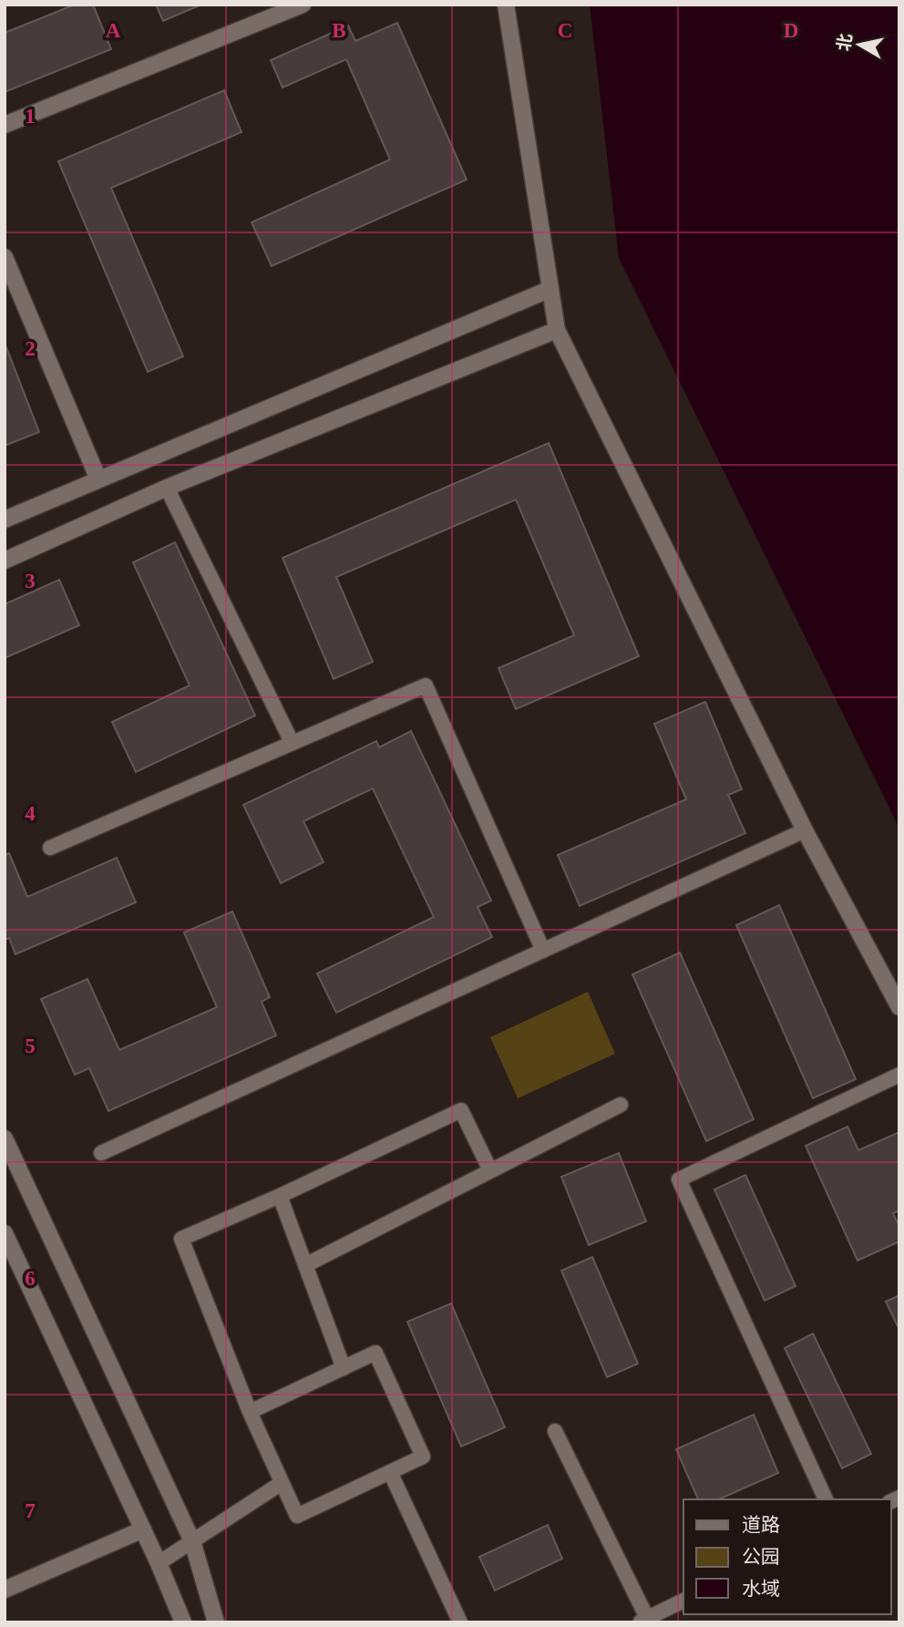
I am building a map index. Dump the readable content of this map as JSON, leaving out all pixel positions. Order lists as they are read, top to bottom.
{
  "legend": ["道路", "公园", "水域"],
  "north": "left",
  "grid": {
    "columns": [
      "A",
      "B",
      "C",
      "D"
    ],
    "rows": [
      "1",
      "2",
      "3",
      "4",
      "5",
      "6",
      "7"
    ]
  }
}
